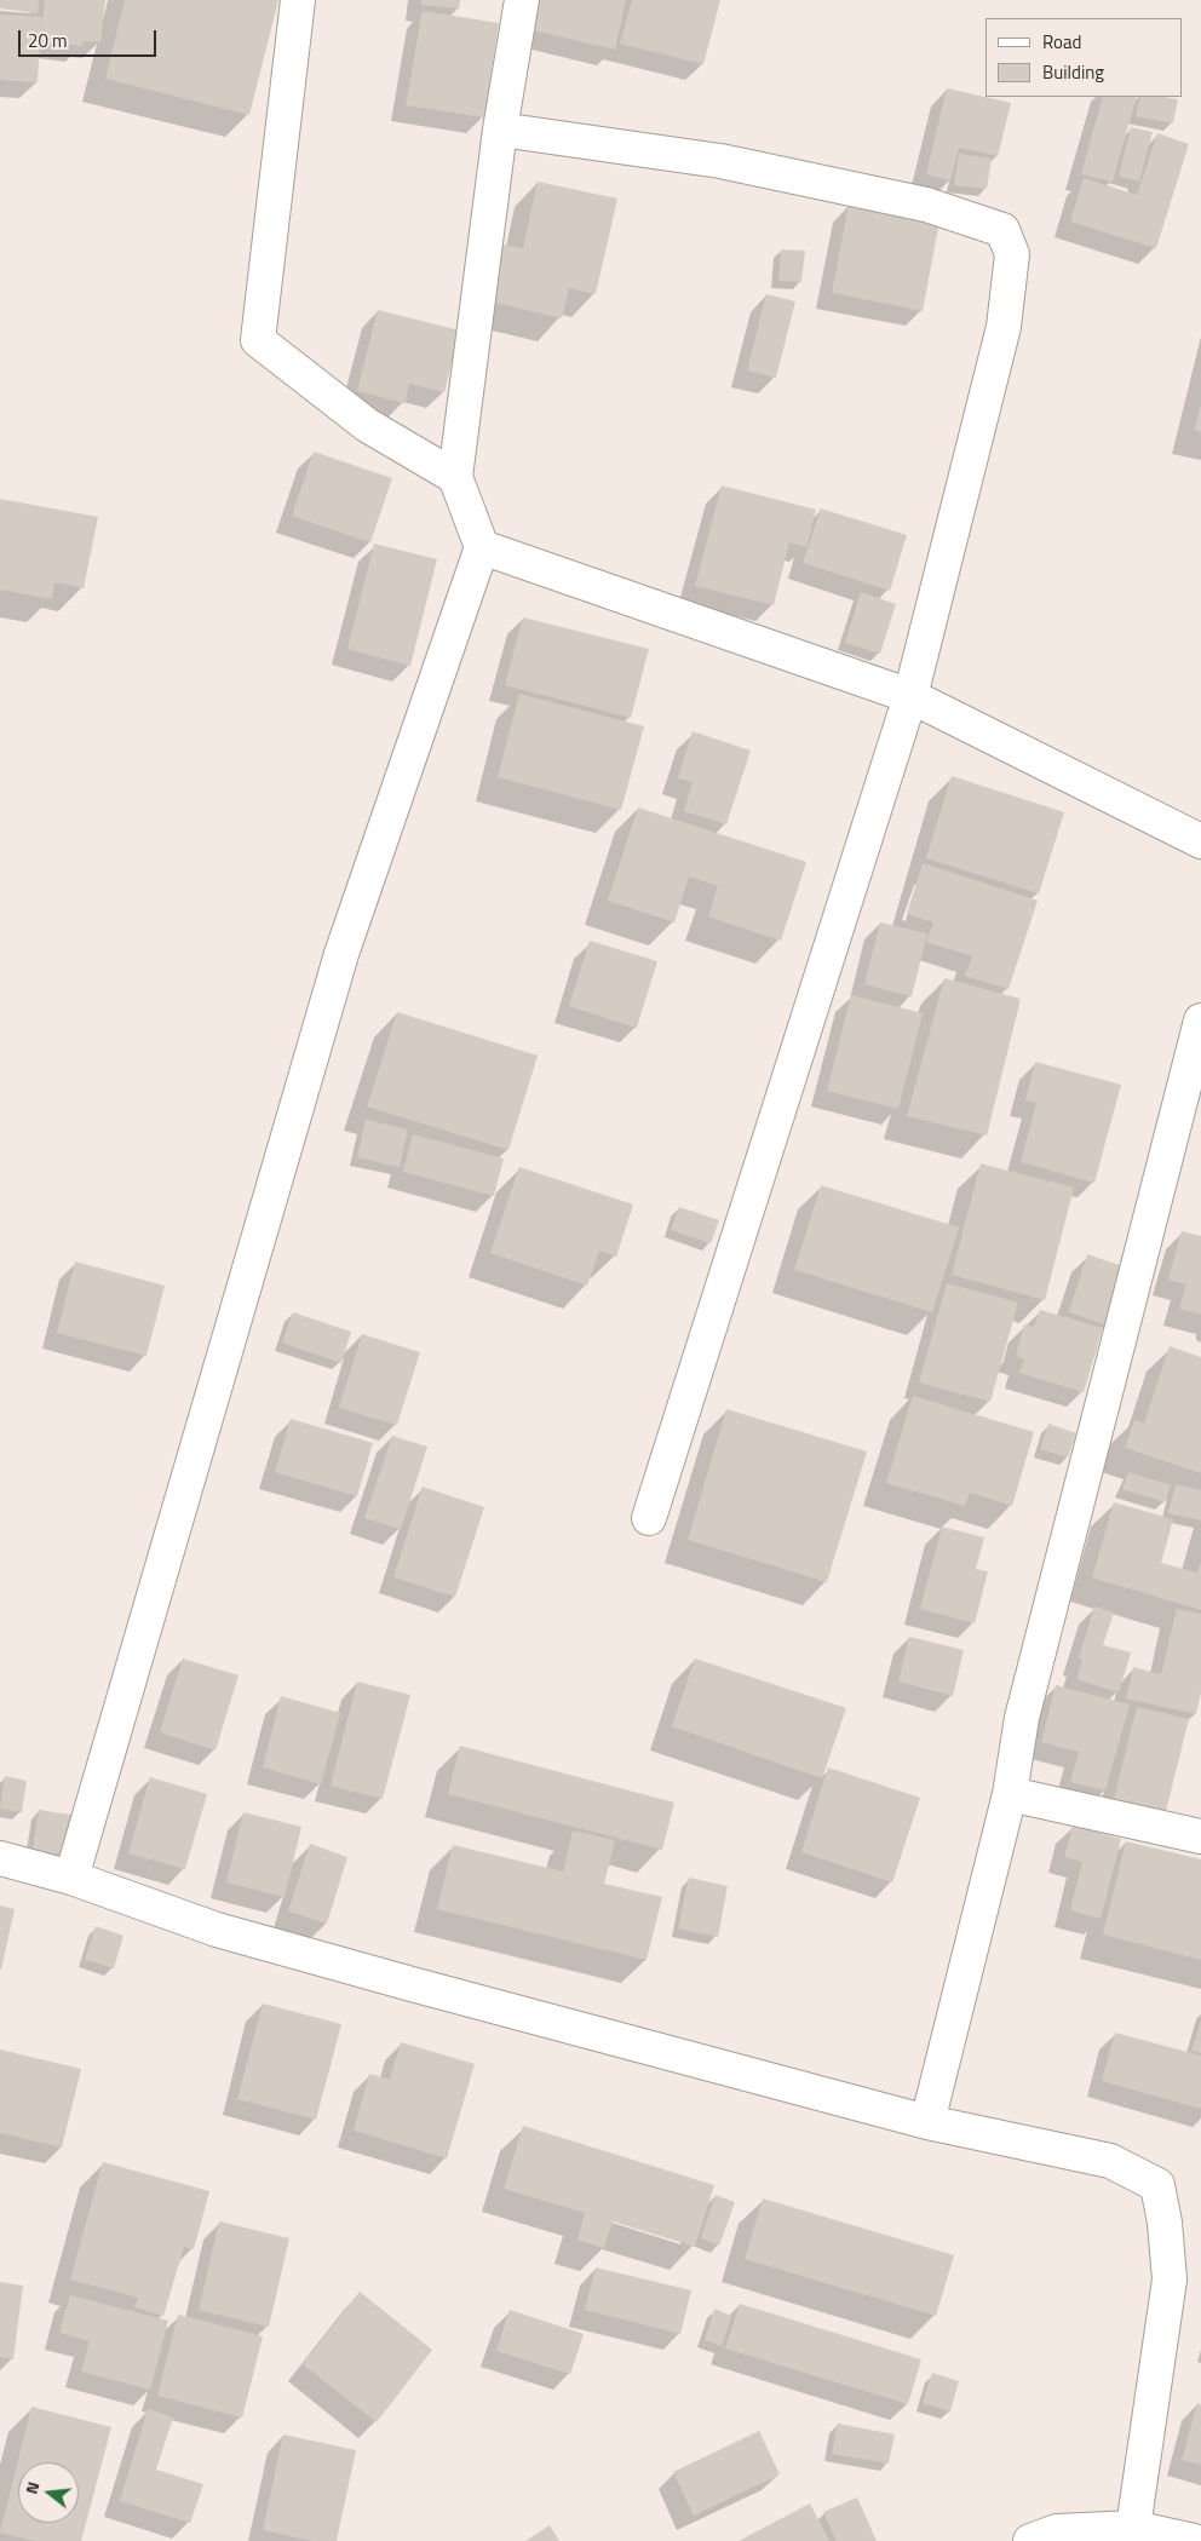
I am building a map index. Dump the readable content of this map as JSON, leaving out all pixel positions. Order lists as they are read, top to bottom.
{
  "legend": ["Road", "Building"],
  "scale_bar": "20 m",
  "north": "left"
}
